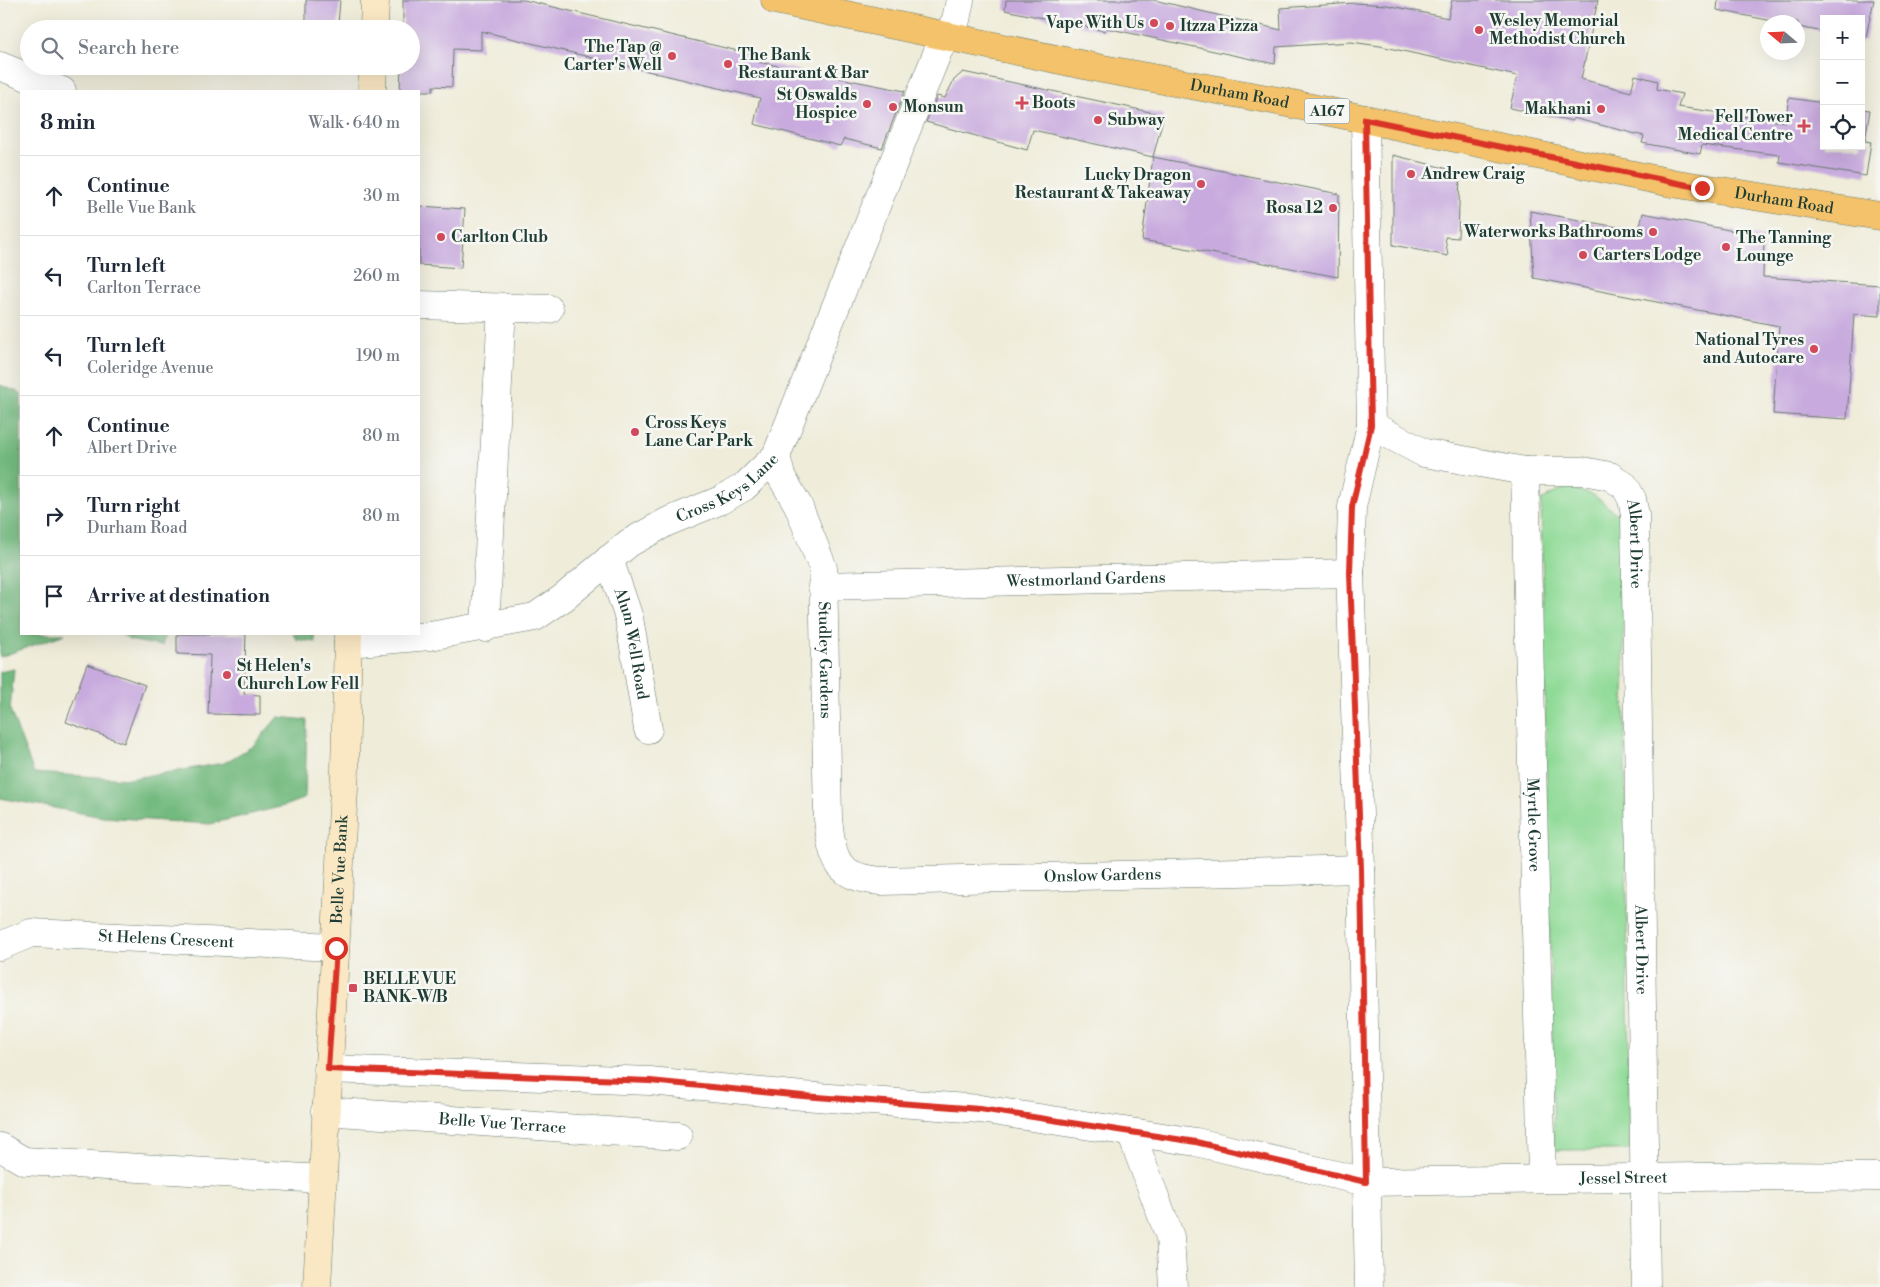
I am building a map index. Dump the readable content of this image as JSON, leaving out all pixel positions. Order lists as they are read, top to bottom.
{
  "streets": {
    "main road": ["Durham Road", "A167"],
    "street": [
      "Cross Keys Lane",
      "Albert Drive",
      "Westmorland Gardens",
      "Alum Well Road",
      "Studley Gardens",
      "Myrtle Grove",
      "Belle Vue Bank",
      "Onslow Gardens",
      "St Helens Crescent",
      "Belle Vue Terrace",
      "Jessel Street"
    ]
  },
  "crossings": [
    ["Durham Road", "Cross Keys Lane"],
    ["Cross Keys Lane", "Alum Well Road"],
    ["Cross Keys Lane", "Studley Gardens"],
    ["Cross Keys Lane", "Belle Vue Bank"],
    ["Albert Drive", "Myrtle Grove"],
    ["Albert Drive", "Jessel Street"],
    ["Westmorland Gardens", "Studley Gardens"],
    ["Studley Gardens", "Onslow Gardens"],
    ["Myrtle Grove", "Jessel Street"],
    ["Belle Vue Bank", "St Helens Crescent"],
    ["Belle Vue Bank", "Belle Vue Terrace"],
    ["Belle Vue Bank", "Jessel Street"]
  ],
  "places": {
    "other": [
      "Vape With Us",
      "Itzza Pizza",
      "Wesley Memorial Methodist Church",
      "The Tap @ Carter's Well",
      "The Bank Restaurant & Bar",
      "St Oswalds Hospice",
      "Monsun",
      "Makhani",
      "Subway",
      "Andrew Craig",
      "Lucky Dragon Restaurant & Takeaway",
      "Rosa 12",
      "Waterworks Bathrooms",
      "Carlton Club",
      "The Tanning Lounge",
      "Carters Lodge",
      "National Tyres and Autocare",
      "Cross Keys Lane Car Park",
      "St Helen's Church Low Fell"
    ],
    "health": ["Boots", "Fell Tower Medical Centre"],
    "transit": ["BELLE VUE BANK-W/B"]
  },
  "north": "left",
  "page": {
    "map_buttons": ["+", "−"],
    "search": "Search here",
    "heading": ["8 min", "Walk · 640 m"],
    "list": [
      ["Continue", "Belle Vue Bank", "30 m"],
      ["Turn left", "Carlton Terrace", "260 m"],
      ["Turn left", "Coleridge Avenue", "190 m"],
      ["Continue", "Albert Drive", "80 m"],
      ["Turn right", "Durham Road", "80 m"],
      "Arrive at destination"
    ]
  }
}
